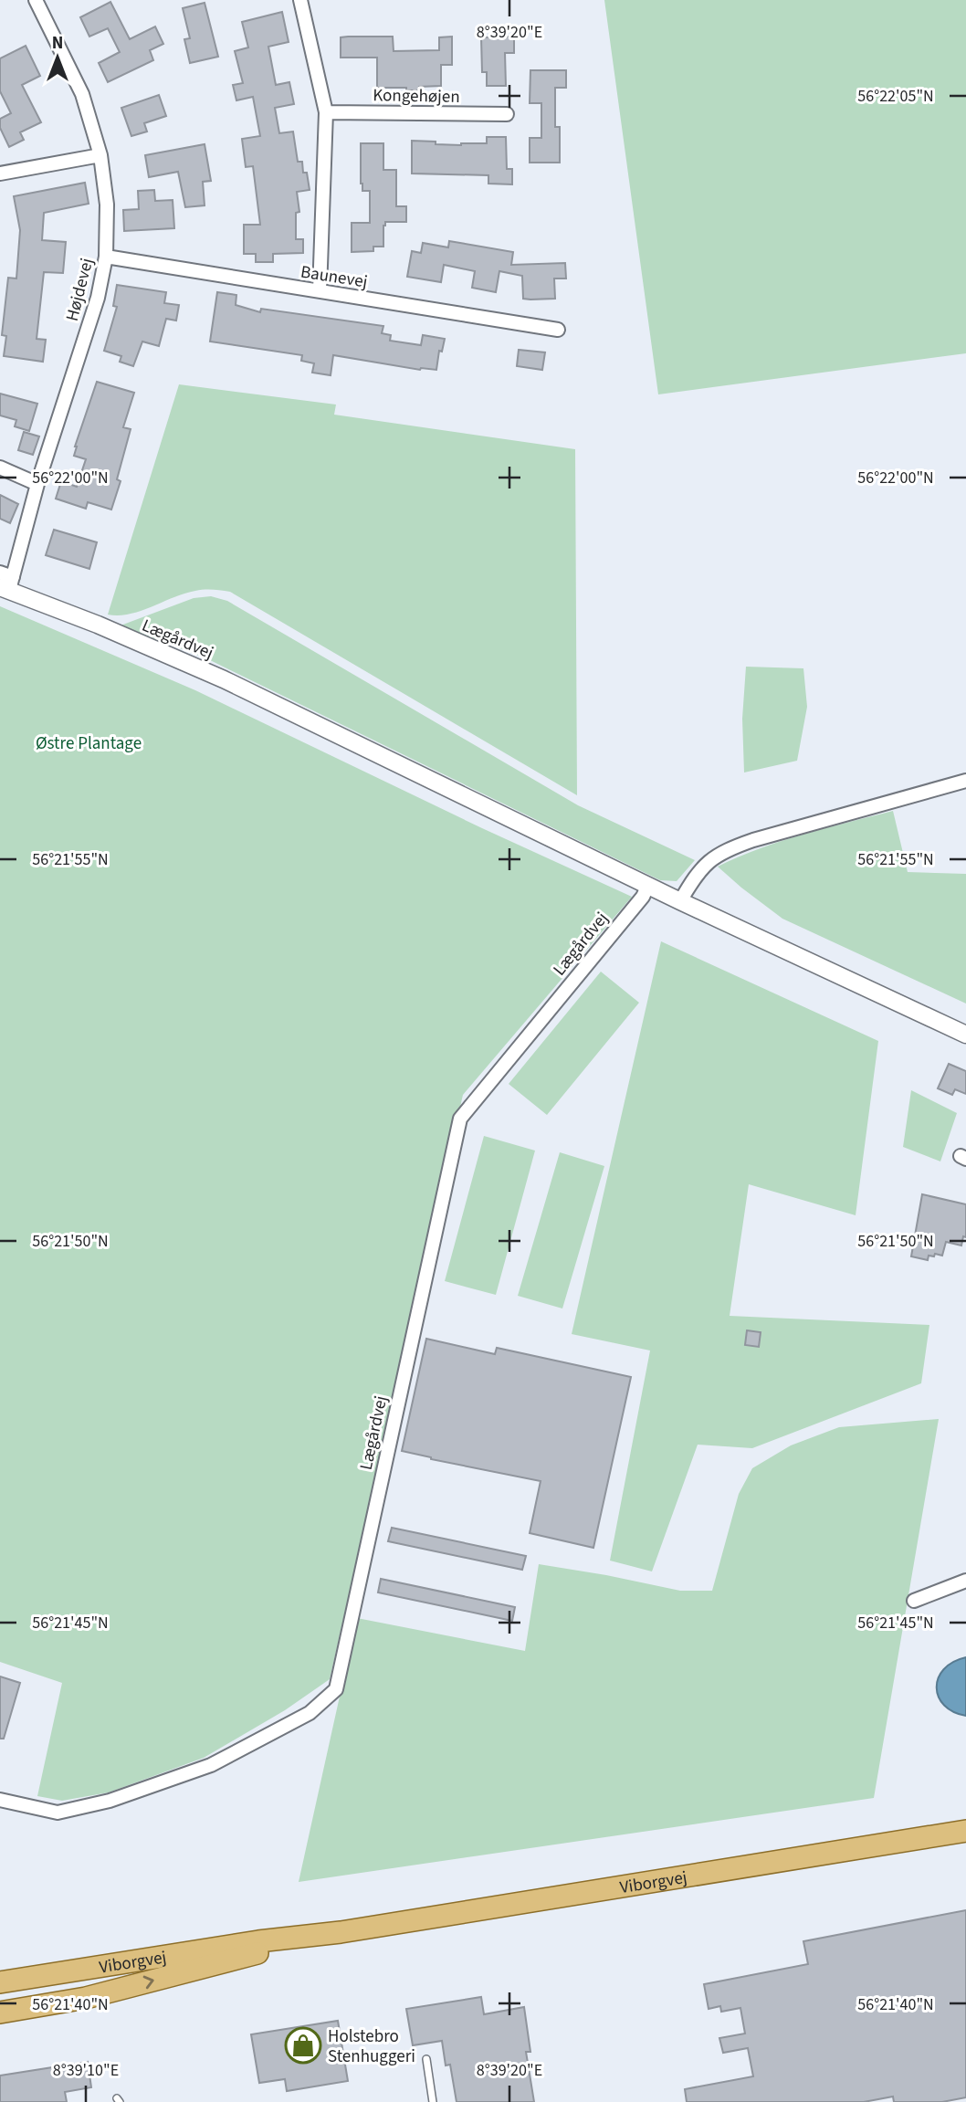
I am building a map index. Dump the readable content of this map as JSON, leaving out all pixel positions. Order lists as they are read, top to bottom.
{
  "streets": {
    "main road": ["Viborgvej"],
    "street": [
      "Kongehøjen",
      "Baunevej",
      "Højdevej",
      "Lægårdvej"
    ]
  },
  "crossings": [
    ["Baunevej", "Højdevej"],
    ["Højdevej", "Lægårdvej"]
  ],
  "parks": ["Østre Plantage"],
  "places": {
    "shop": ["Holstebro Stenhuggeri"]
  },
  "north": "top",
  "coordinates": [
    "8°39'20\"E",
    "56°22'05\"N",
    "56°22'00\"N",
    "56°21'55\"N",
    "56°21'50\"N",
    "56°21'45\"N",
    "56°21'40\"N",
    "8°39'10\"E"
  ]
}
